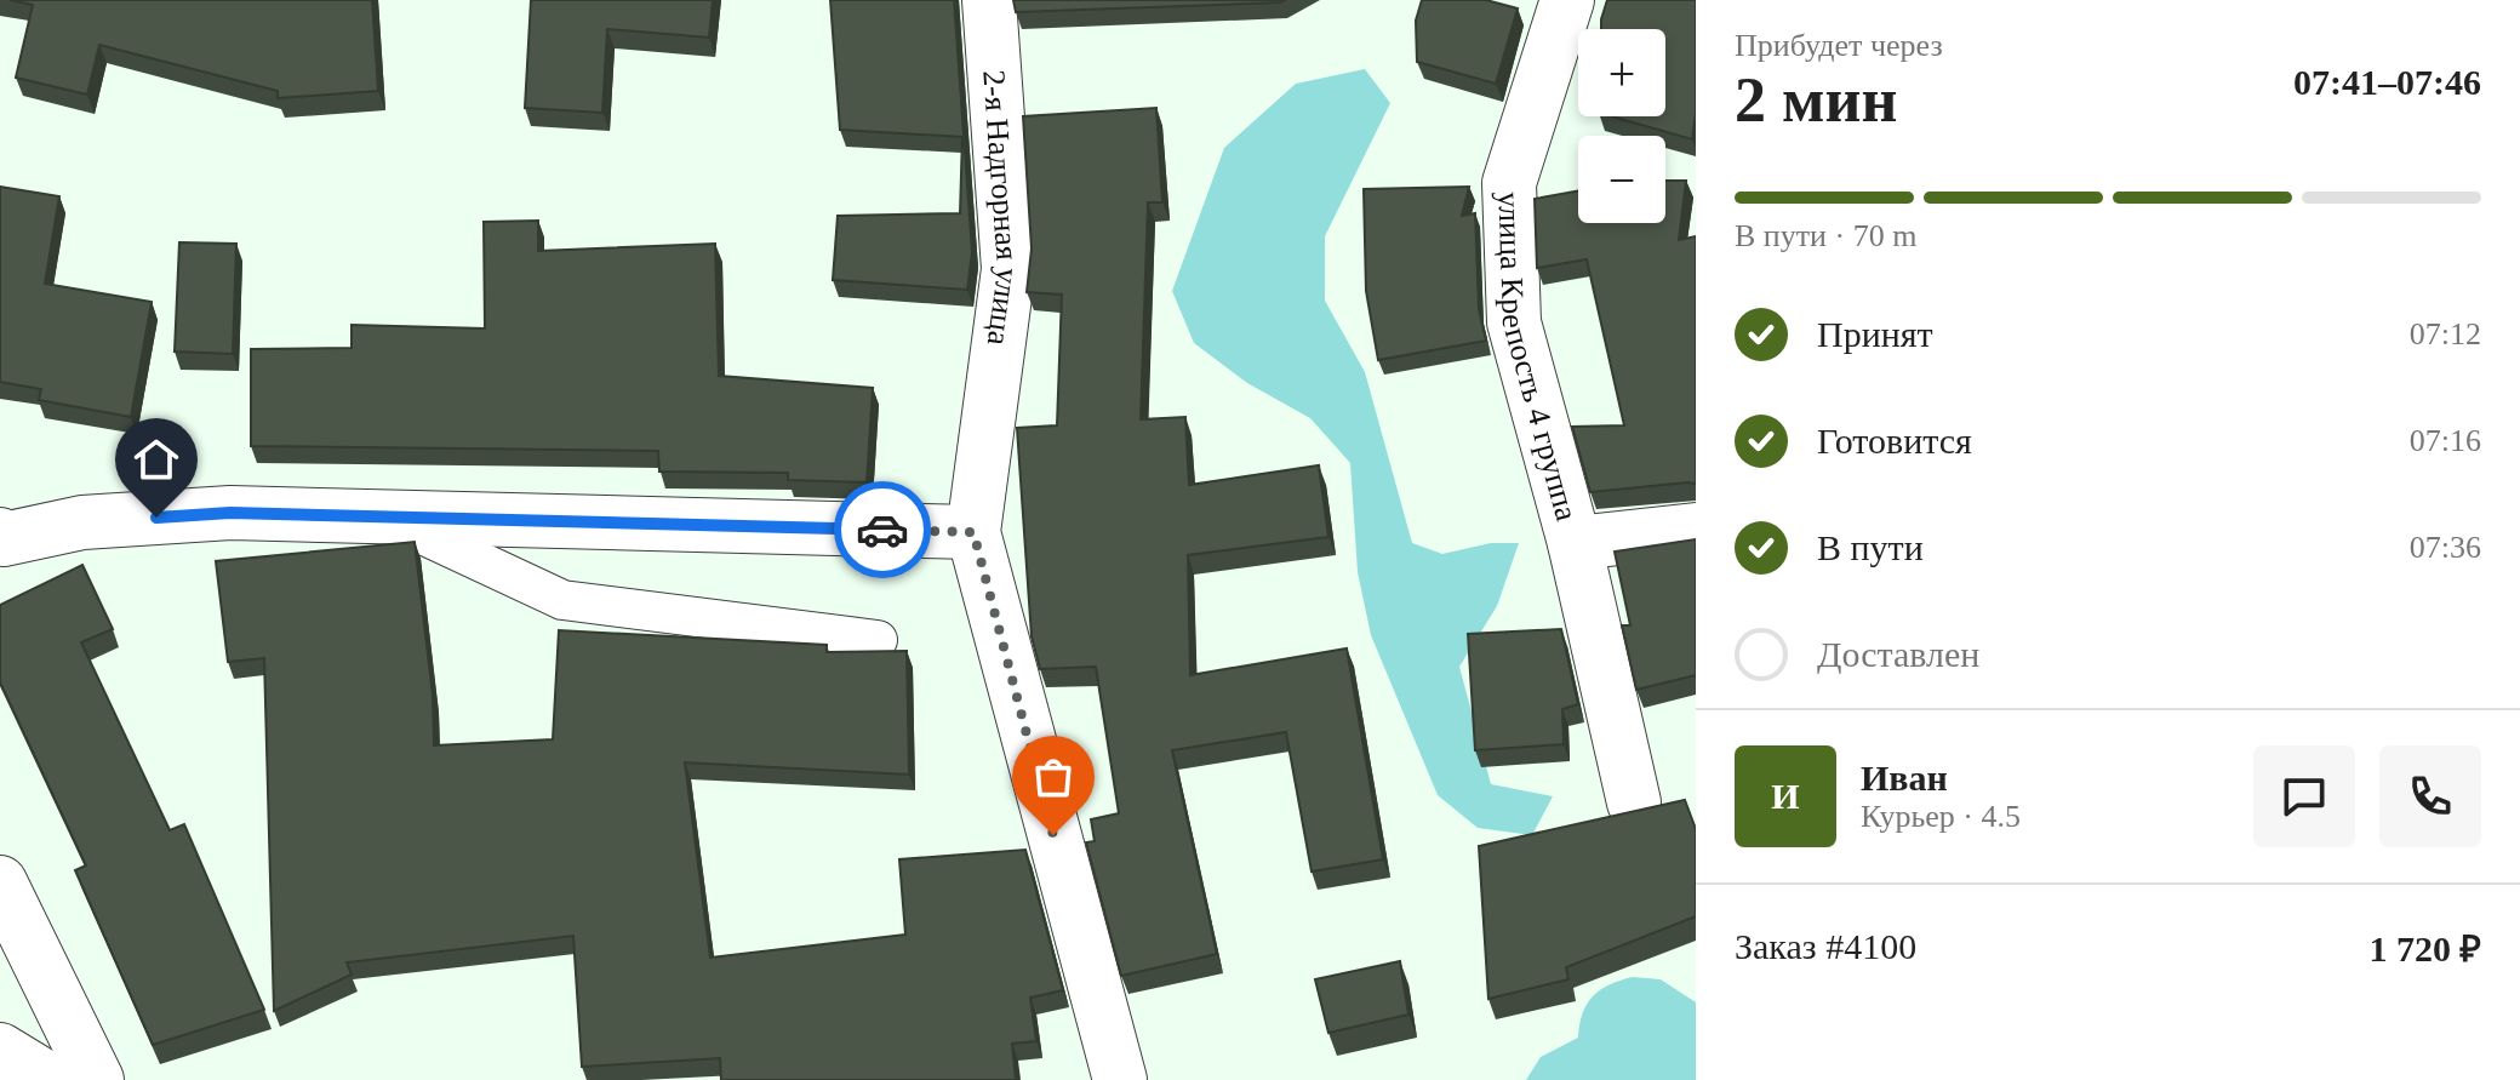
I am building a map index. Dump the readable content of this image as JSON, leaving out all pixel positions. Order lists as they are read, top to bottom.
{
  "streets": {
    "street": ["2-я Надгорная улица", "улица Крепость 4 группа"]
  },
  "page": {
    "heading": ["2 мин", "Прибудет через", "07:41–07:46"],
    "panel": [
      "Иван",
      "Курьер · 4.5",
      "Заказ #4100",
      "1 720 ₽"
    ],
    "map_buttons": ["+", "−"],
    "bar": "В пути · 70 m",
    "list": [
      ["Принят", "07:12"],
      ["Готовится", "07:16"],
      ["В пути", "07:36"],
      "Доставлен"
    ],
    "round": "И"
  }
}
